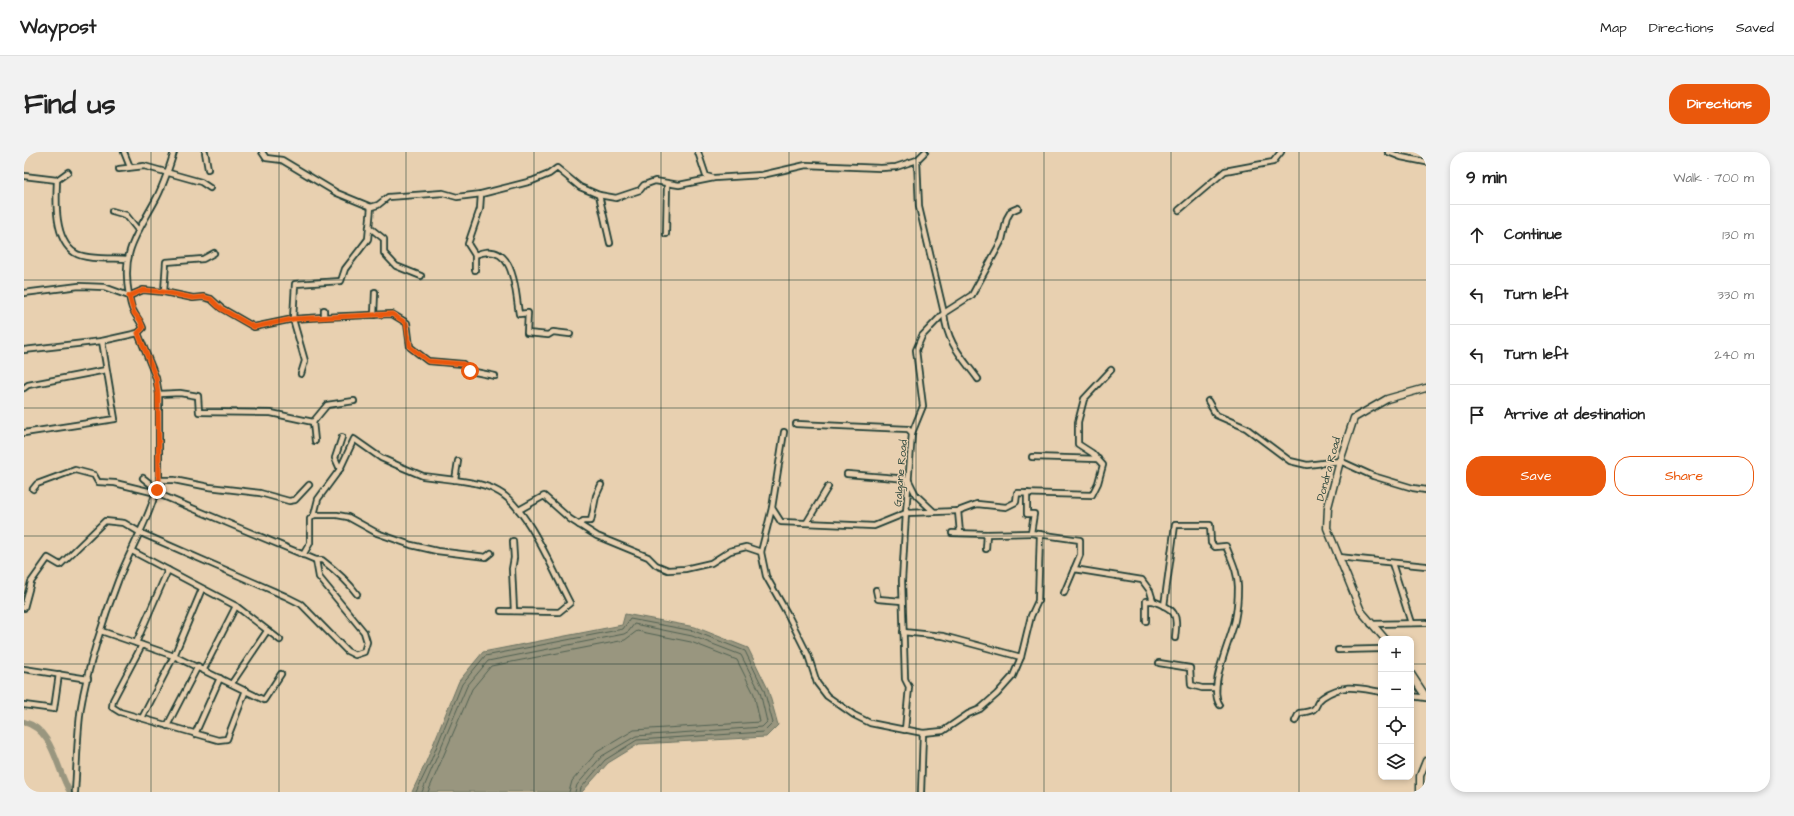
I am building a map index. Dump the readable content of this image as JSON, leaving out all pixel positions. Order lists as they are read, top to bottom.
{
  "streets": {
    "street": ["Dondra Road", "Galgane Road"]
  },
  "page": {
    "header": "Waypost",
    "nav": ["Map", "Directions", "Saved"],
    "buttons": [
      "Directions",
      ["Save", "Share"]
    ],
    "title": "Find us",
    "heading": ["9 min", "Walk · 700 m"],
    "list": [
      ["Continue", "130 m"],
      ["Turn left", "330 m"],
      ["Turn left", "240 m"],
      "Arrive at destination"
    ],
    "map_buttons": ["+", "−"]
  }
}
